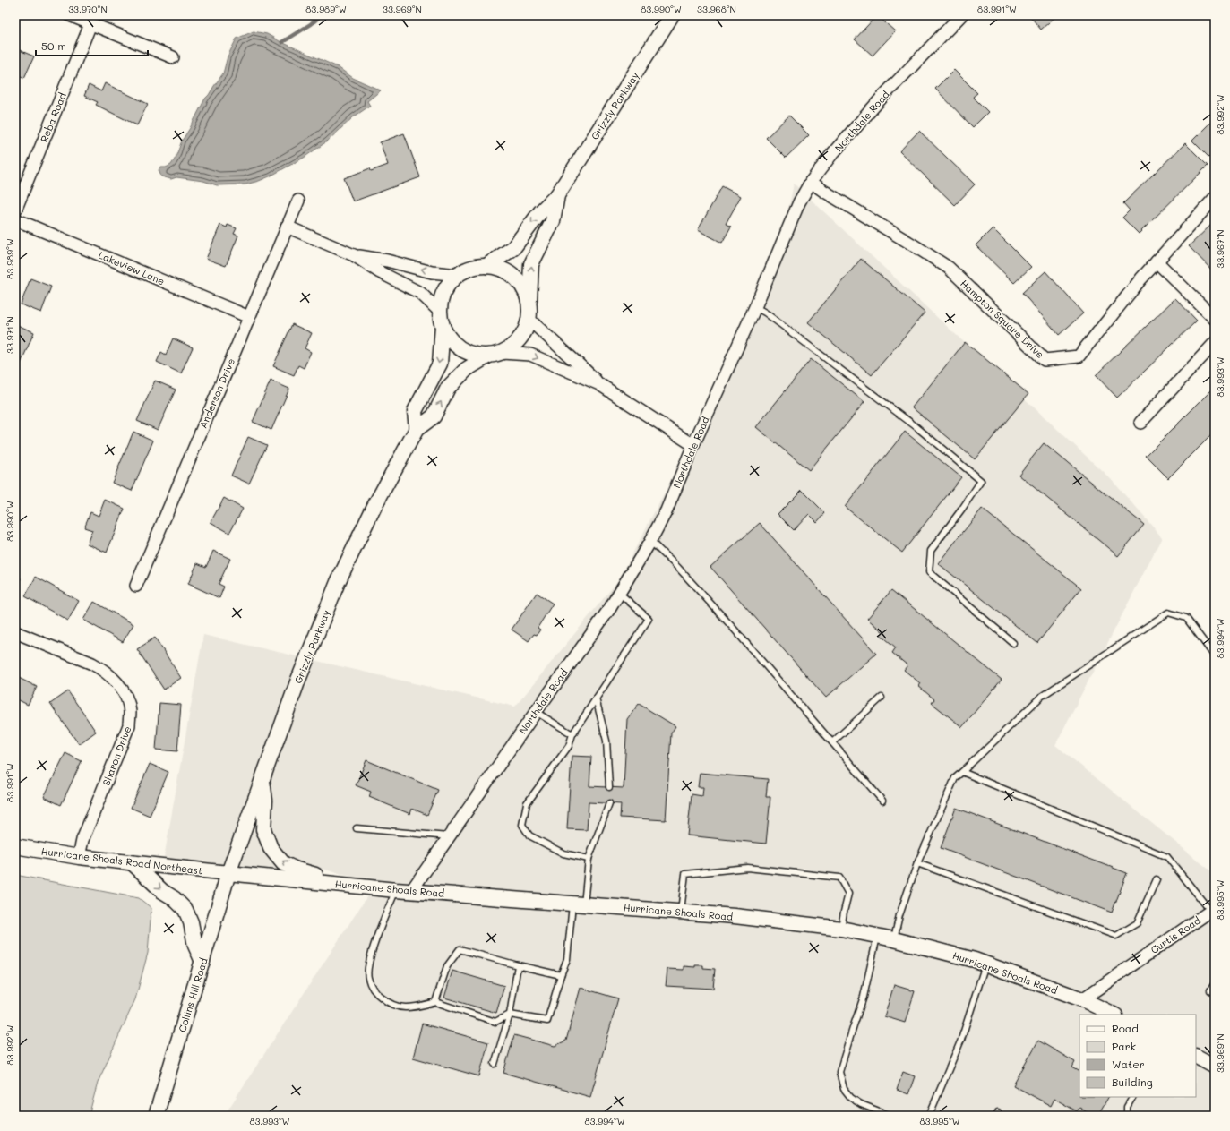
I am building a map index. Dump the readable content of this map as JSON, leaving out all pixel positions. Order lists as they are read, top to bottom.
{
  "streets": {
    "street": [
      "Grizzly Parkway",
      "Reba Road",
      "Northdale Road",
      "Lakeview Lane",
      "Hampton Square Drive",
      "Anderson Drive",
      "Sharon Drive",
      "Hurricane Shoals Road Northeast",
      "Hurricane Shoals Road",
      "Curtis Road",
      "Collins Hill Road"
    ]
  },
  "crossings": [
    ["Grizzly Parkway", "Hurricane Shoals Road Northeast"],
    ["Grizzly Parkway", "Hurricane Shoals Road"],
    ["Grizzly Parkway", "Collins Hill Road"],
    ["Northdale Road", "Hampton Square Drive"],
    ["Northdale Road", "Hurricane Shoals Road"],
    ["Lakeview Lane", "Anderson Drive"],
    ["Sharon Drive", "Hurricane Shoals Road Northeast"],
    ["Hurricane Shoals Road Northeast", "Hurricane Shoals Road"],
    ["Hurricane Shoals Road Northeast", "Collins Hill Road"],
    ["Hurricane Shoals Road", "Curtis Road"],
    ["Hurricane Shoals Road", "Collins Hill Road"]
  ],
  "legend": [
    "Road",
    "Park",
    "Water",
    "Building"
  ],
  "scale_bar": "50 m",
  "coordinates": [
    "33.970°N",
    "83.989°W",
    "33.969°N",
    "83.990°W",
    "33.968°N",
    "83.991°W",
    "83.992°W",
    "33.967°N",
    "33.971°N",
    "83.993°W",
    "83.994°W",
    "83.995°W"
  ]
}
